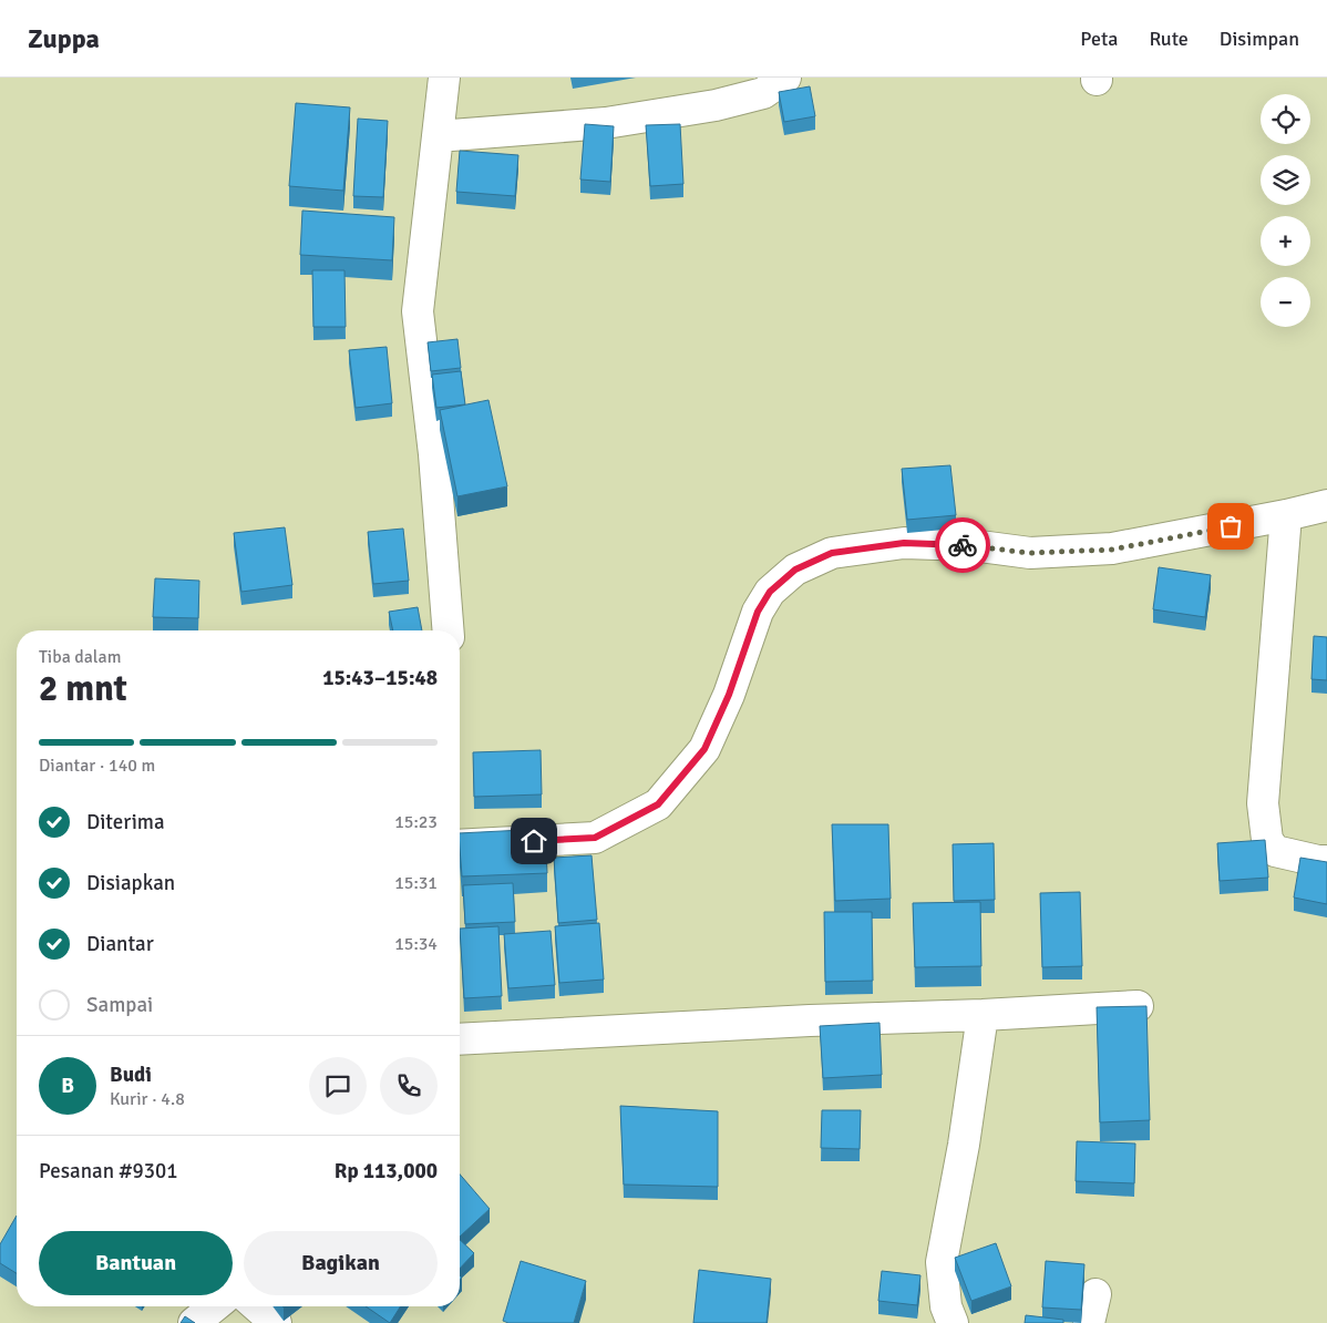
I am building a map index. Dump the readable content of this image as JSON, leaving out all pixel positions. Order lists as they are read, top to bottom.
{
  "page": {
    "header": "Zuppa",
    "nav": ["Peta", "Rute", "Disimpan"],
    "map_buttons": ["+", "−"],
    "heading": ["2 mnt", "Tiba dalam", "15:43–15:48"],
    "panel": [
      "Budi",
      "Kurir · 4.8",
      "Pesanan #9301",
      "Rp 113,000"
    ],
    "bar": "Diantar · 140 m",
    "list": [
      ["Diterima", "15:23"],
      ["Disiapkan", "15:31"],
      ["Diantar", "15:34"],
      "Sampai"
    ],
    "round": "B",
    "buttons": ["Bantuan", "Bagikan"]
  }
}
